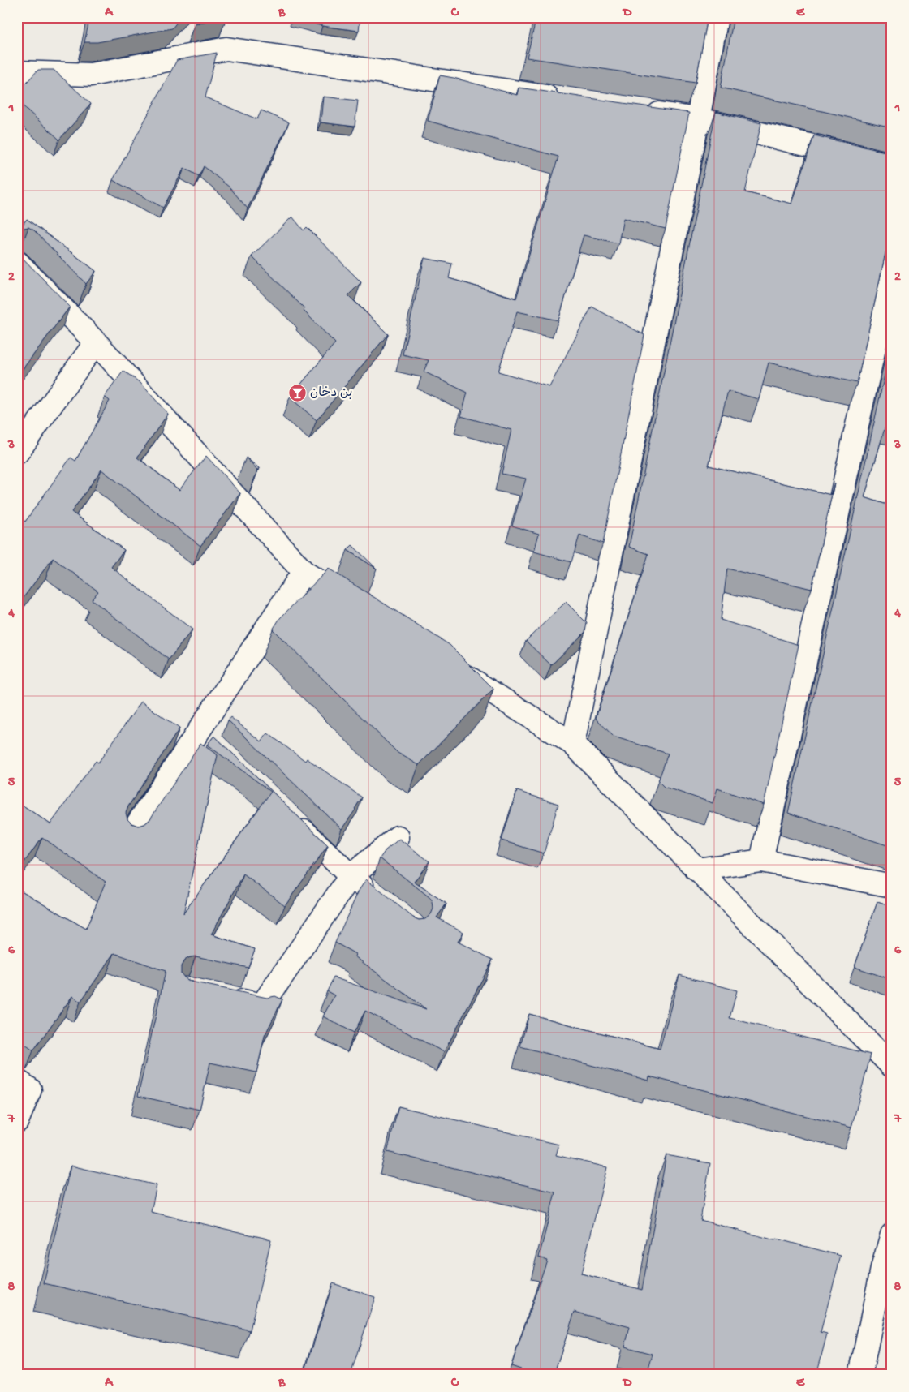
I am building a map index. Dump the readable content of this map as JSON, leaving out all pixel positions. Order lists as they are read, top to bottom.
{
  "places": {
    "bar": ["بن دخان"]
  },
  "grid": {
    "columns": [
      "A",
      "B",
      "C",
      "D",
      "E"
    ],
    "rows": [
      "1",
      "2",
      "3",
      "4",
      "5",
      "6",
      "7",
      "8"
    ]
  }
}
